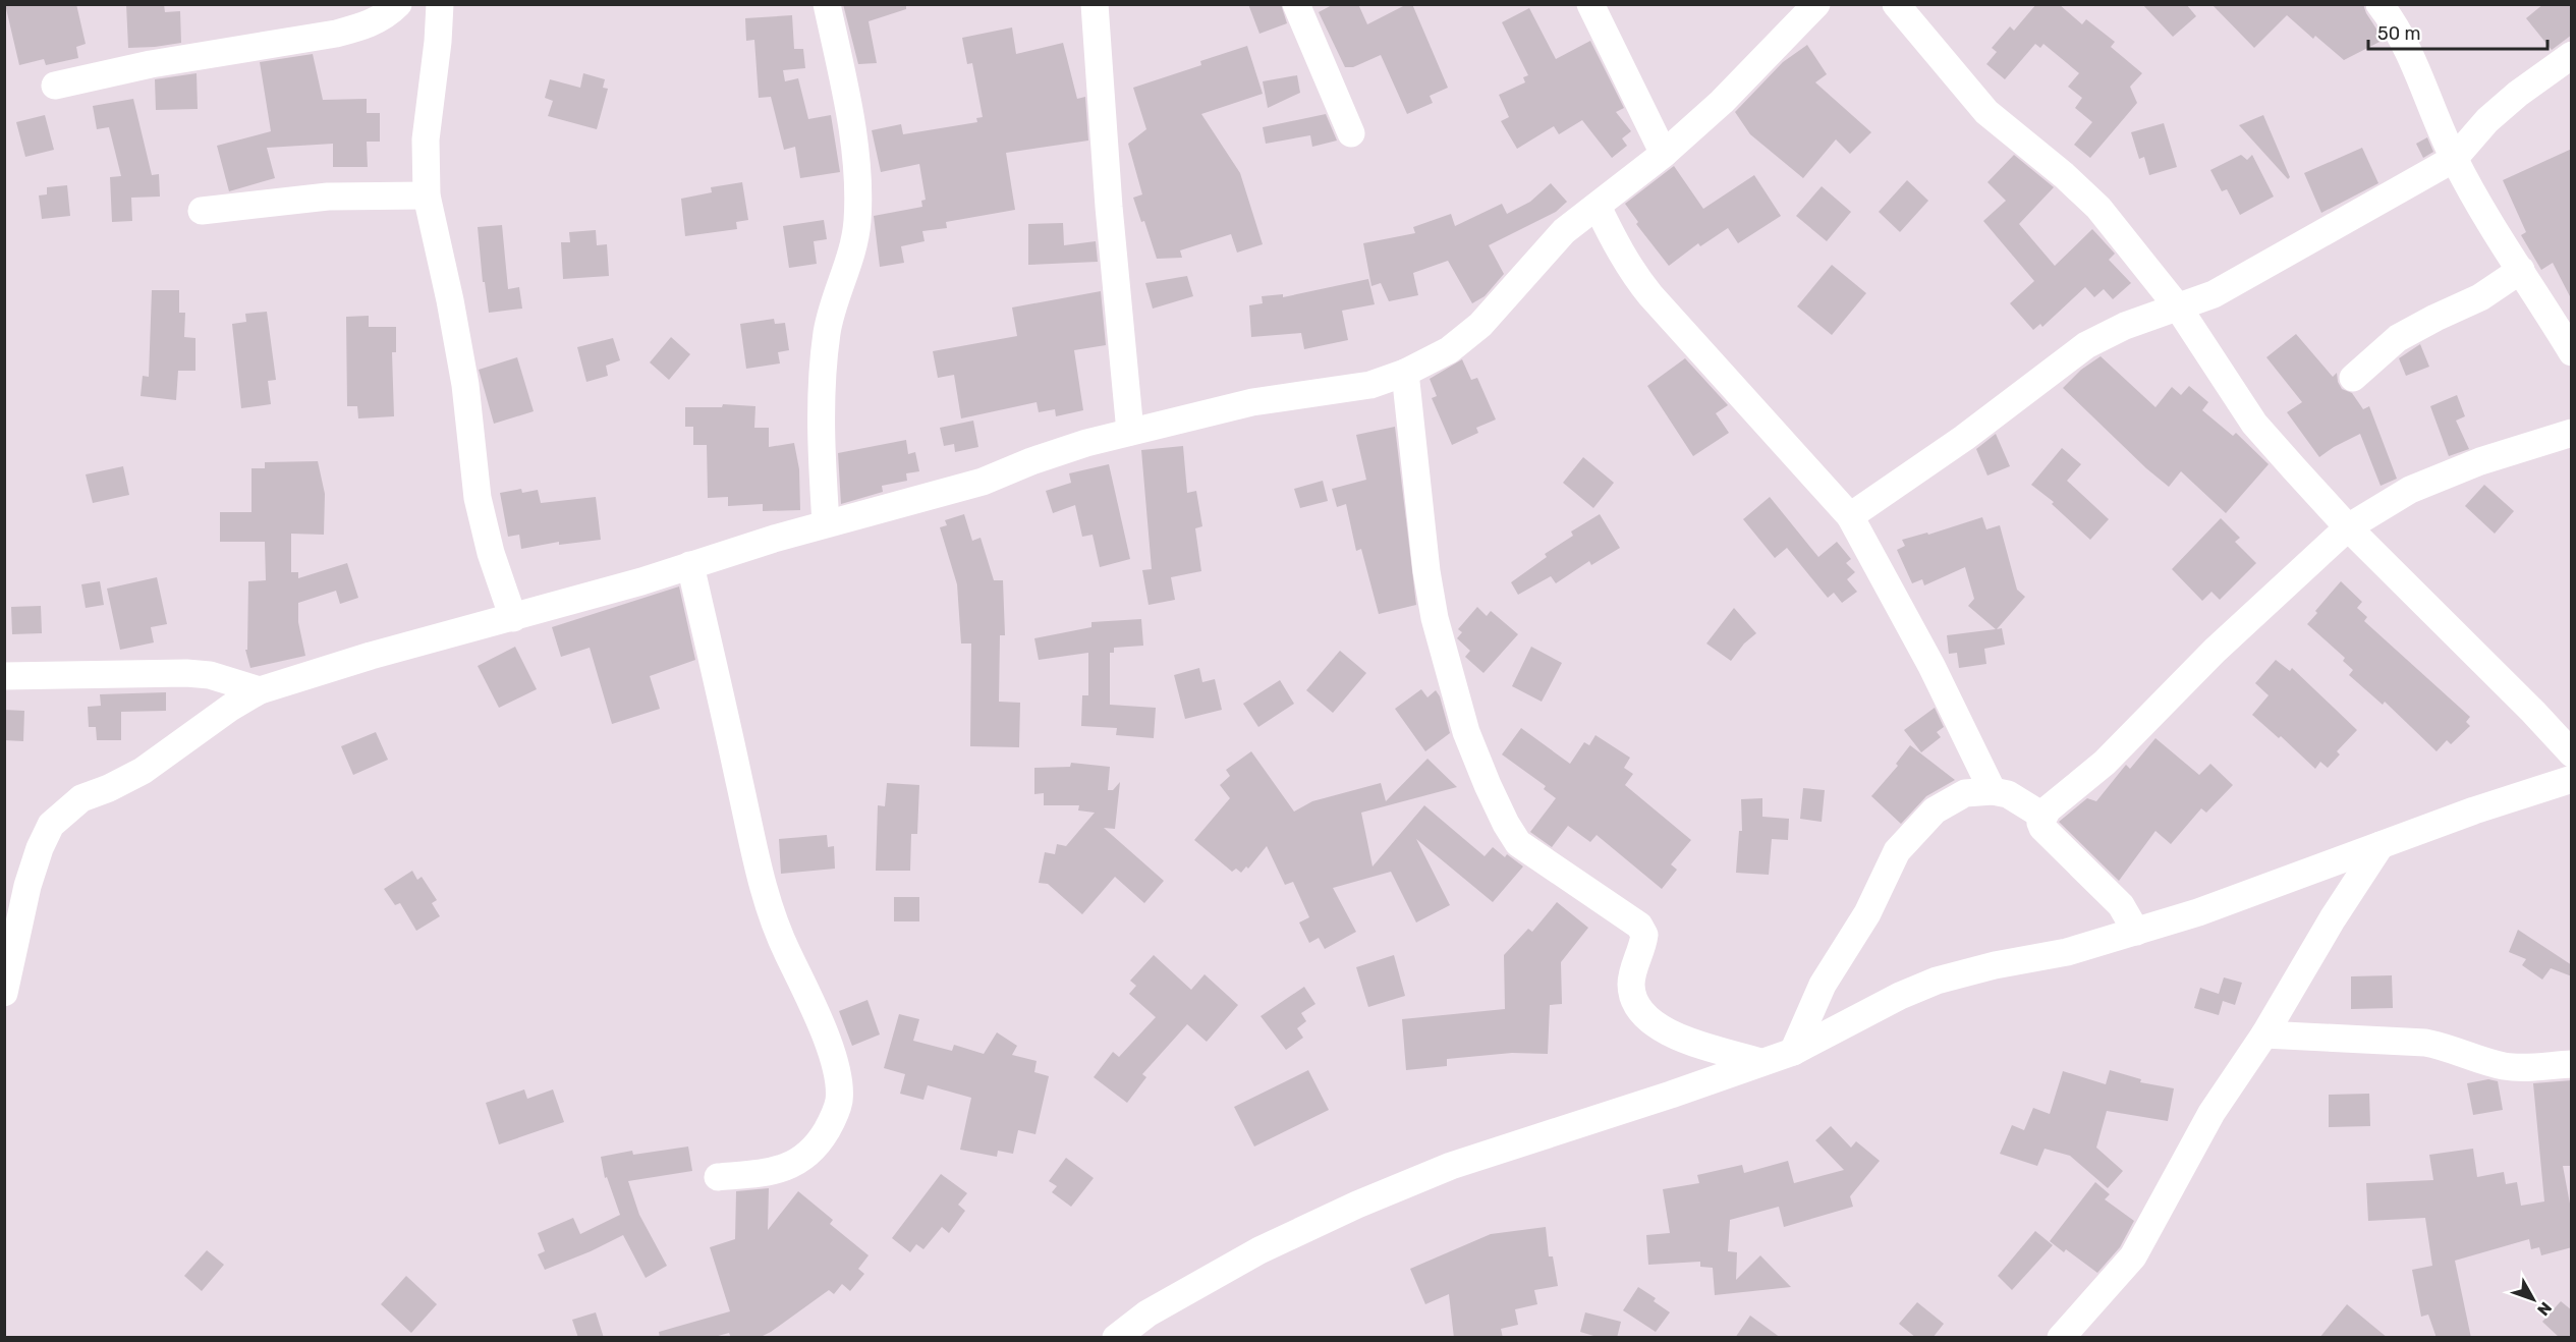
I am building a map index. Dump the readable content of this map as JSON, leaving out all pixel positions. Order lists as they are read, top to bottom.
{
  "scale_bar": "50 m",
  "north": "bottom right"
}
